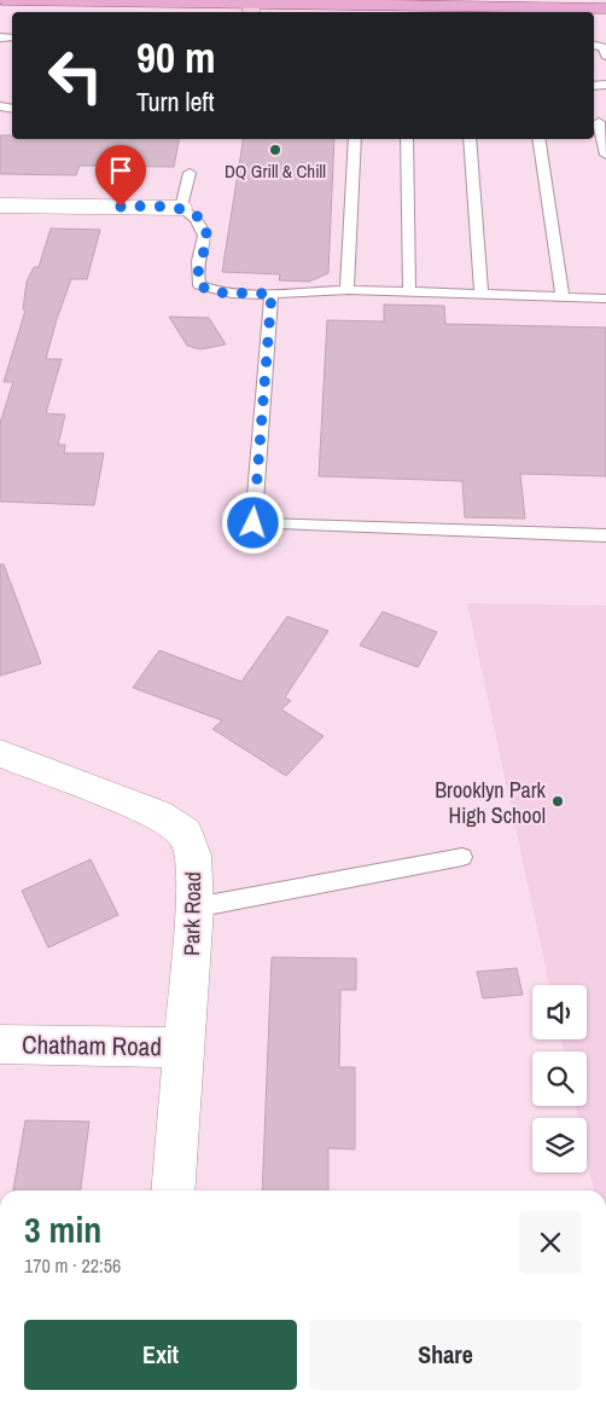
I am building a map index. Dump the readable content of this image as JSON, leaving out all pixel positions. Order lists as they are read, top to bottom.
{
  "streets": {
    "street": ["Park Road", "Chatham Road"]
  },
  "crossings": [
    ["Park Road", "Chatham Road"]
  ],
  "places": ["DQ Grill & Chill", "Brooklyn Park High School"],
  "page": {
    "turn": ["90 m", "Turn left"],
    "heading": ["3 min", "170 m · 22:56"],
    "buttons": ["Exit", "Share"]
  }
}
